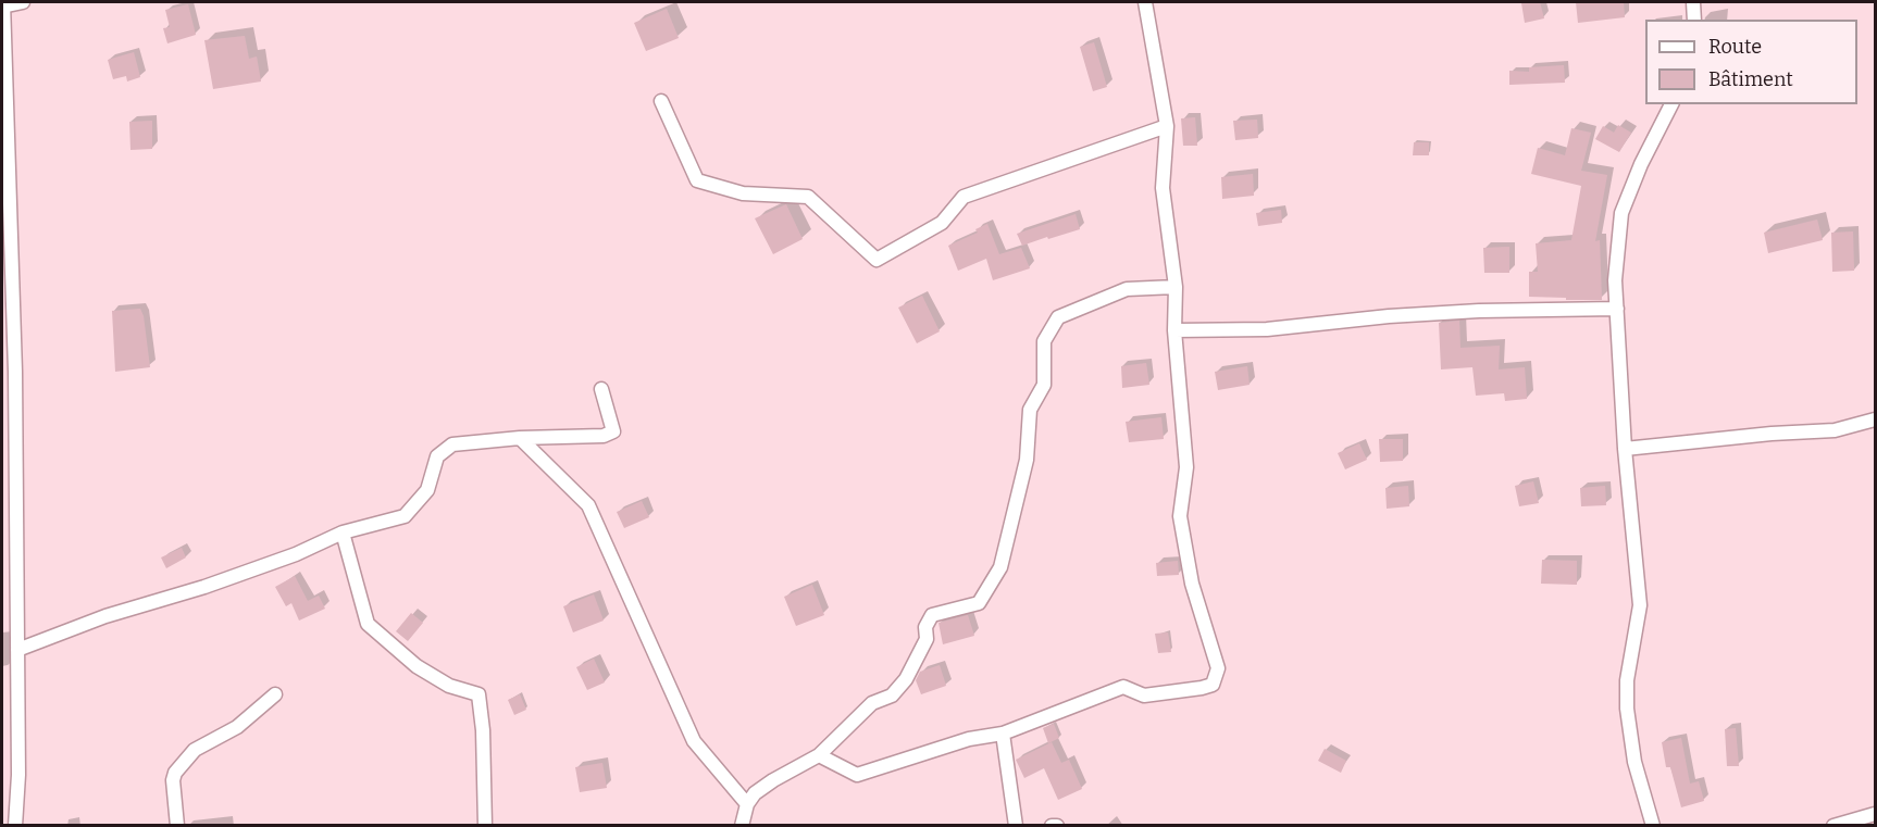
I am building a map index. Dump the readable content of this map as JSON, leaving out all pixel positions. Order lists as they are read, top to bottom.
{
  "legend": ["Route", "Bâtiment"]
}
